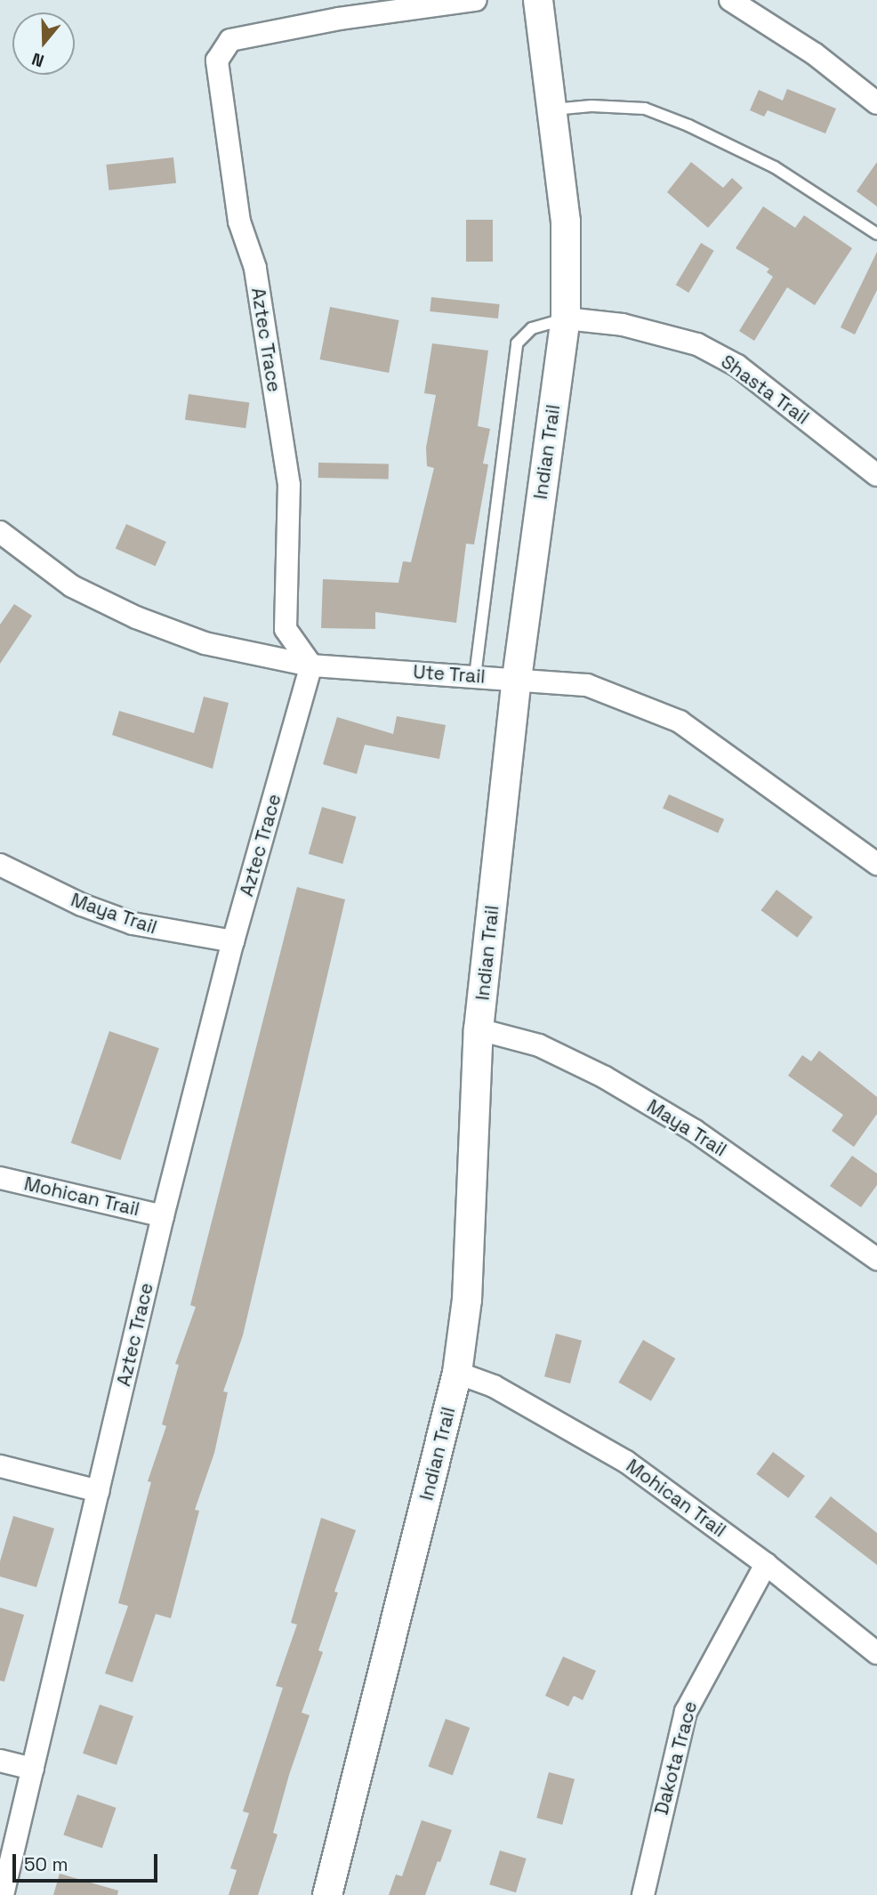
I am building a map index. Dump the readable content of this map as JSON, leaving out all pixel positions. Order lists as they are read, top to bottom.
{
  "streets": {
    "street": [
      "Aztec Trace",
      "Shasta Trail",
      "Indian Trail",
      "Ute Trail",
      "Maya Trail",
      "Mohican Trail",
      "Dakota Trace"
    ]
  },
  "crossings": [
    ["Aztec Trace", "Ute Trail"],
    ["Aztec Trace", "Maya Trail"],
    ["Aztec Trace", "Mohican Trail"],
    ["Shasta Trail", "Indian Trail"],
    ["Indian Trail", "Ute Trail"],
    ["Indian Trail", "Maya Trail"],
    ["Indian Trail", "Mohican Trail"],
    ["Mohican Trail", "Dakota Trace"]
  ],
  "scale_bar": "50 m",
  "north": "bottom"
}
